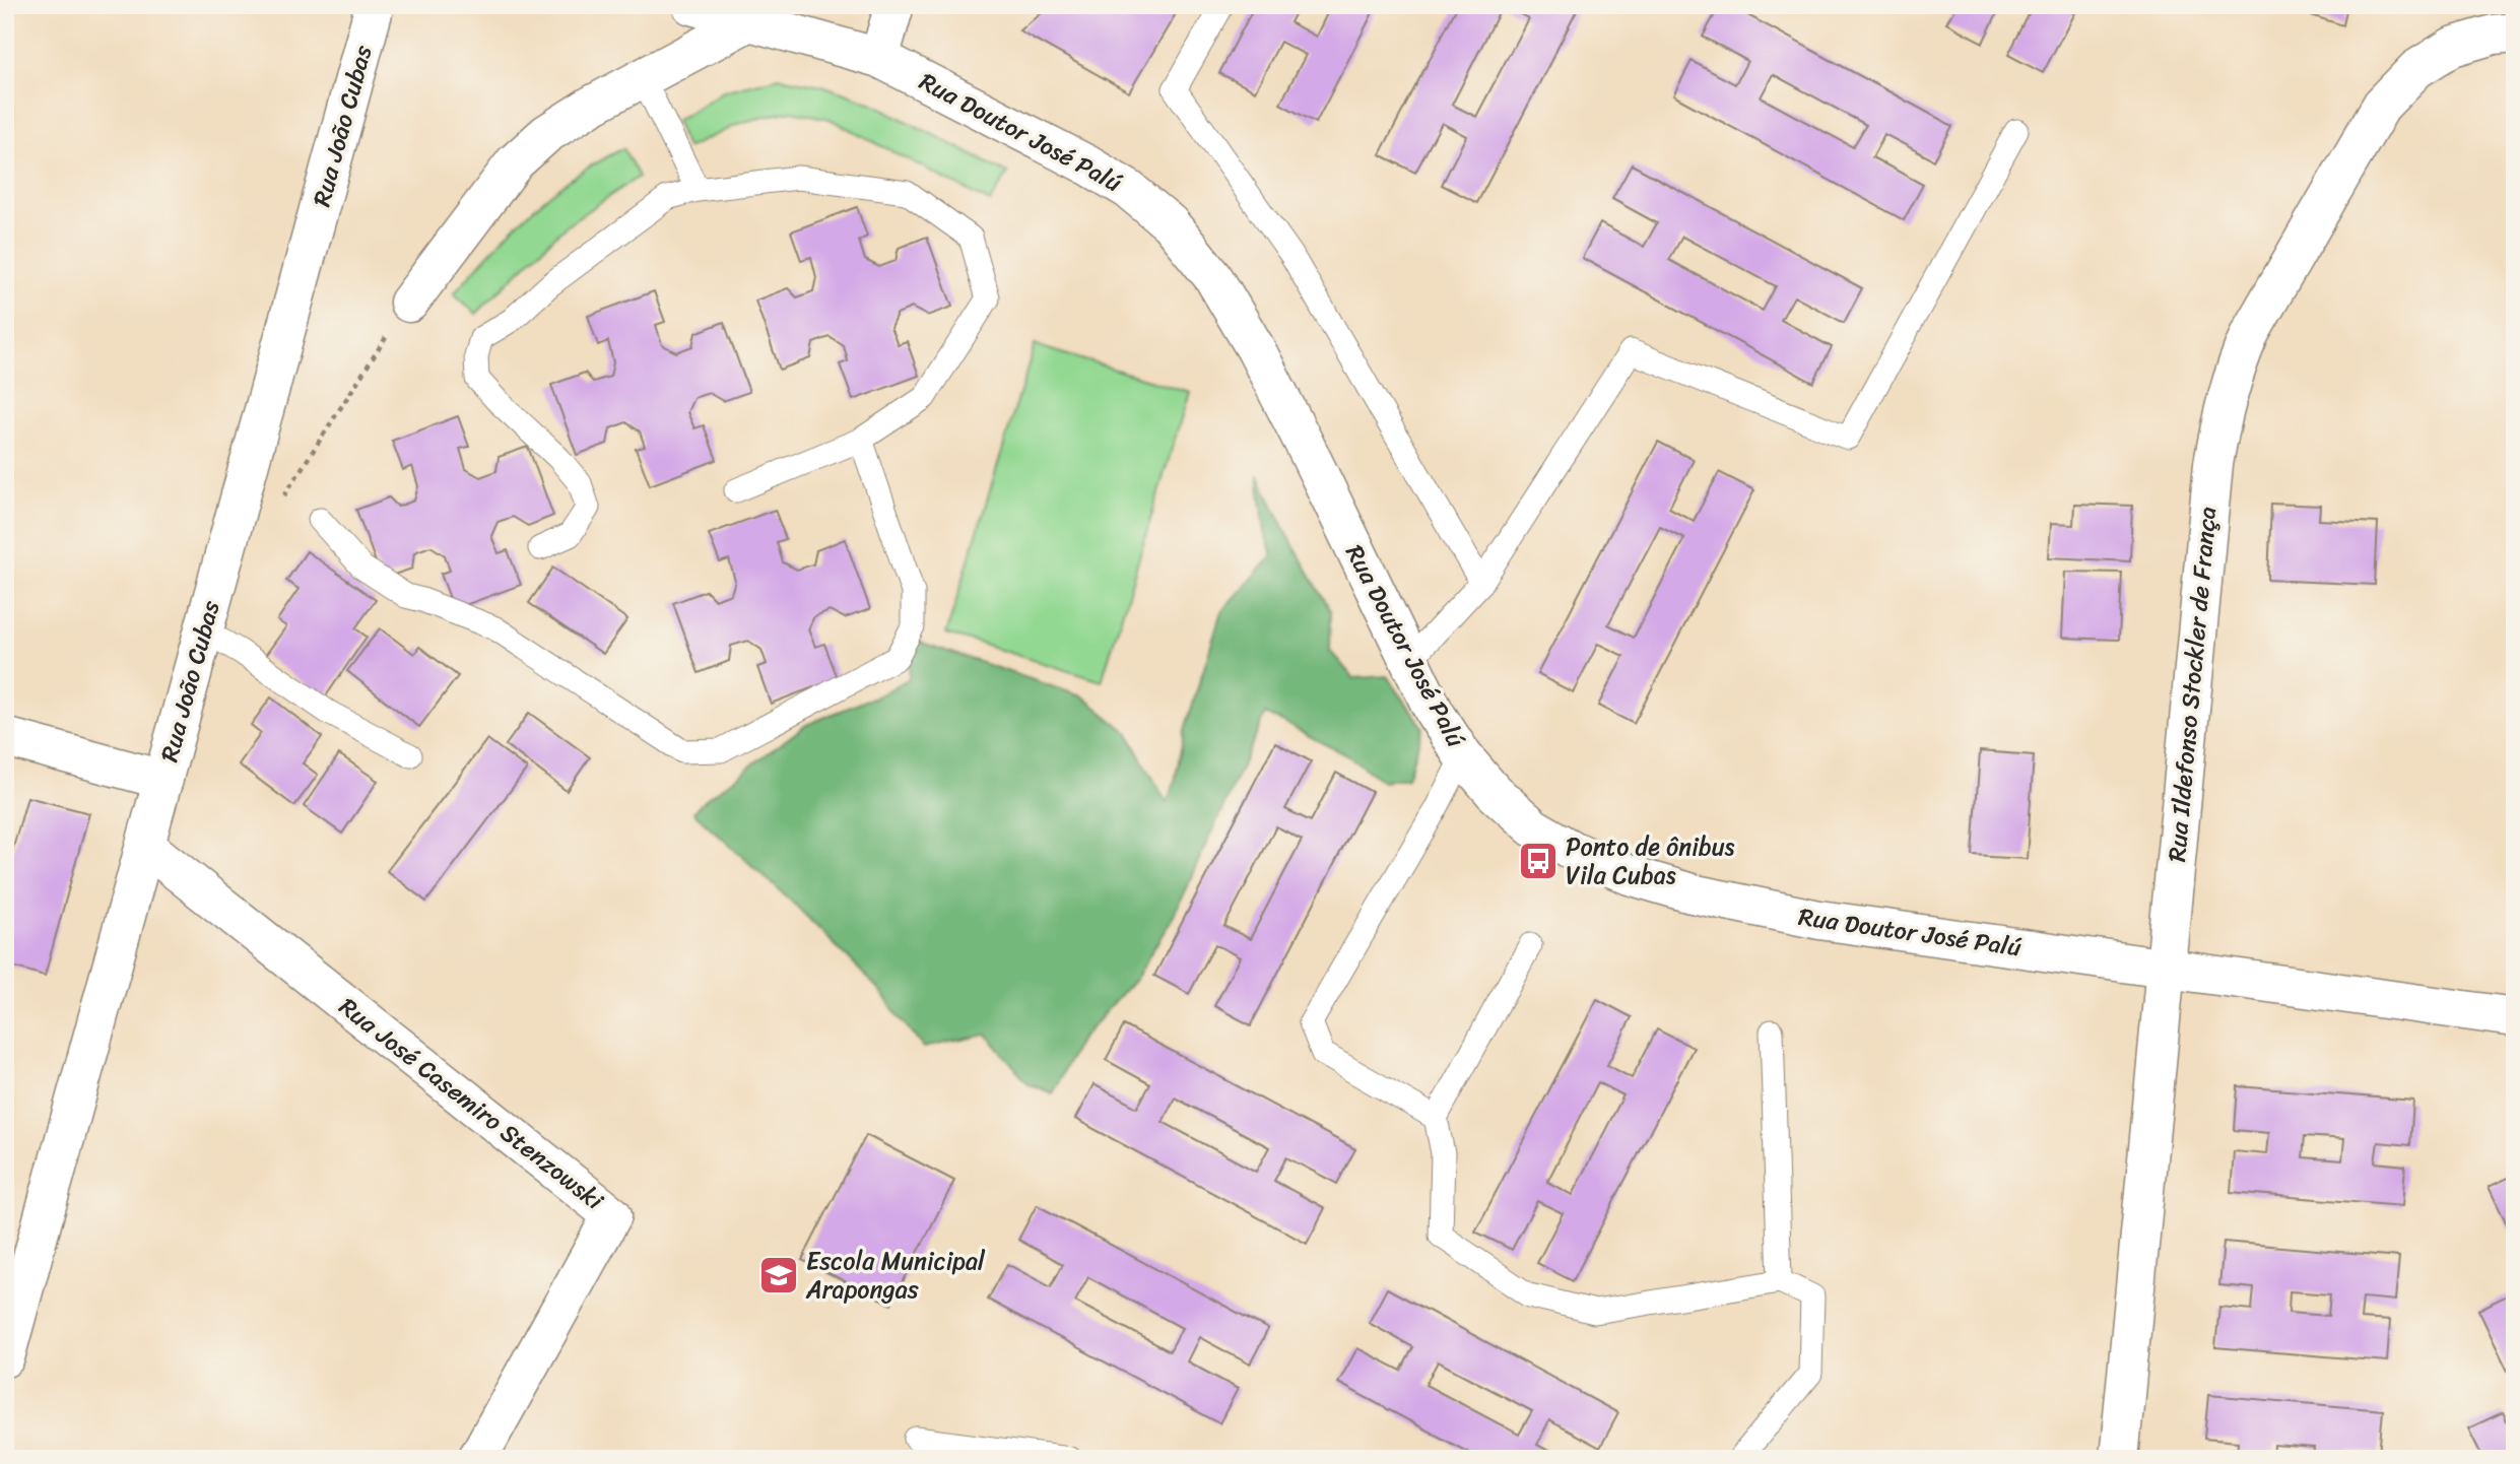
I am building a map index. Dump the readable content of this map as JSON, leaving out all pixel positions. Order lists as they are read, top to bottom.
{
  "streets": {
    "street": [
      "Rua João Cubas",
      "Rua Doutor José Palú",
      "Rua Ildefonso Stockler de França",
      "Rua José Casemiro Stenzowski"
    ]
  },
  "crossings": [
    ["Rua João Cubas", "Rua José Casemiro Stenzowski"],
    ["Rua Doutor José Palú", "Rua Ildefonso Stockler de França"]
  ],
  "places": {
    "bus stop": ["Ponto de ônibus Vila Cubas"],
    "school or university": ["Escola Municipal Arapongas"]
  }
}
